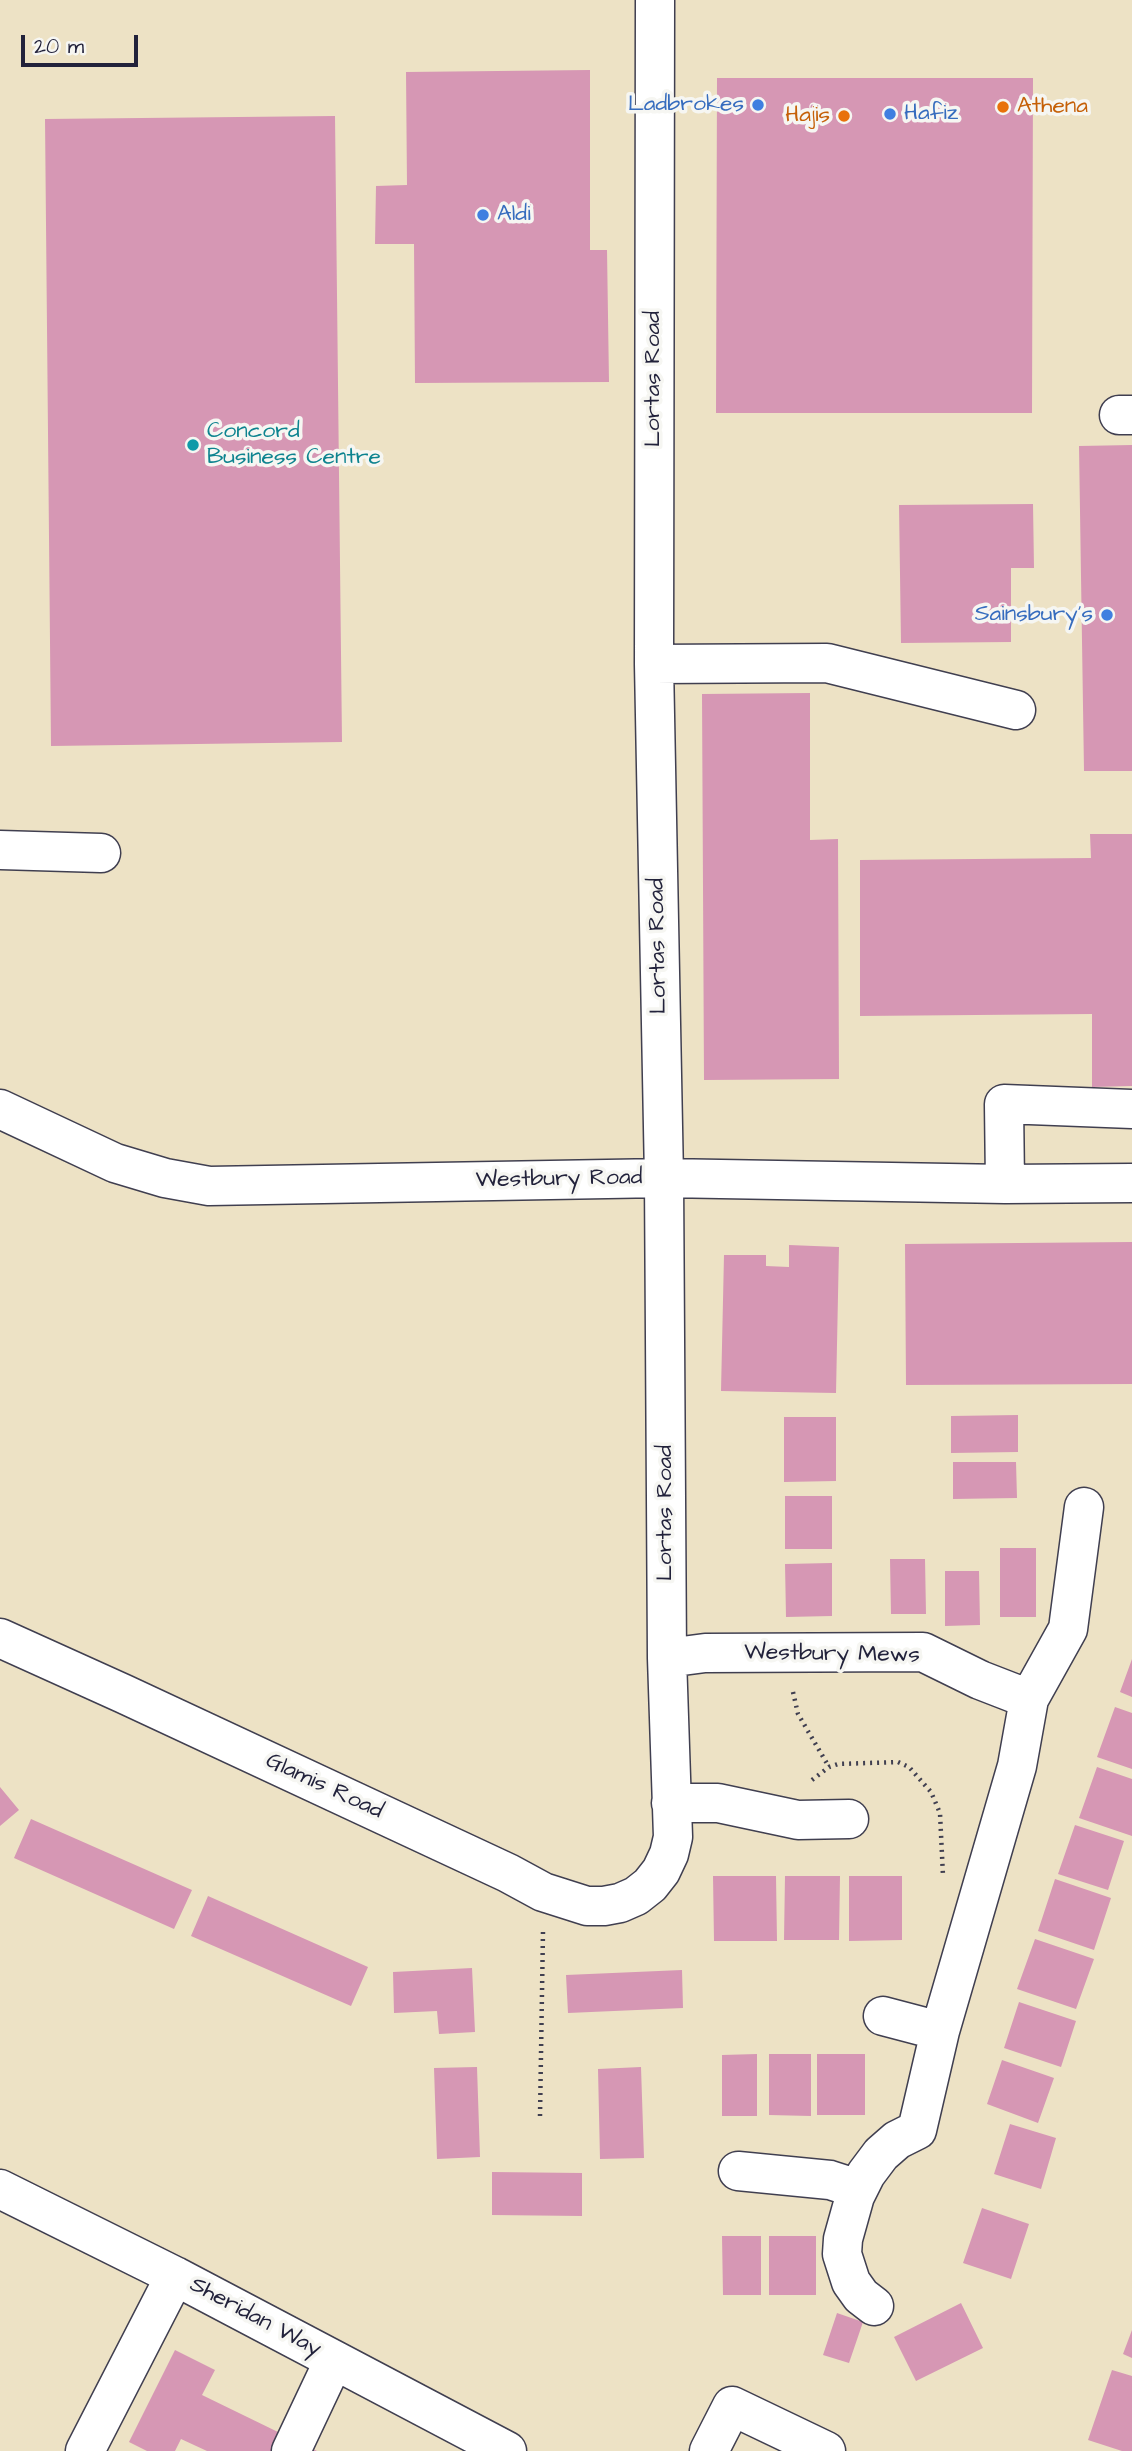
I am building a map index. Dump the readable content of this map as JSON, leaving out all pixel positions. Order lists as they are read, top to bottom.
{
  "streets": {
    "street": [
      "Lortas Road",
      "Westbury Road",
      "Westbury Mews",
      "Glamis Road",
      "Sheridan Way"
    ]
  },
  "crossings": [
    ["Lortas Road", "Westbury Road"],
    ["Lortas Road", "Westbury Mews"],
    ["Lortas Road", "Glamis Road"]
  ],
  "places": [
    "Ladbrokes",
    "Athena",
    "Hafiz",
    "Hajis",
    "Aldi",
    "Concord Business Centre",
    "Sainsbury's"
  ],
  "scale_bar": "20 m"
}
